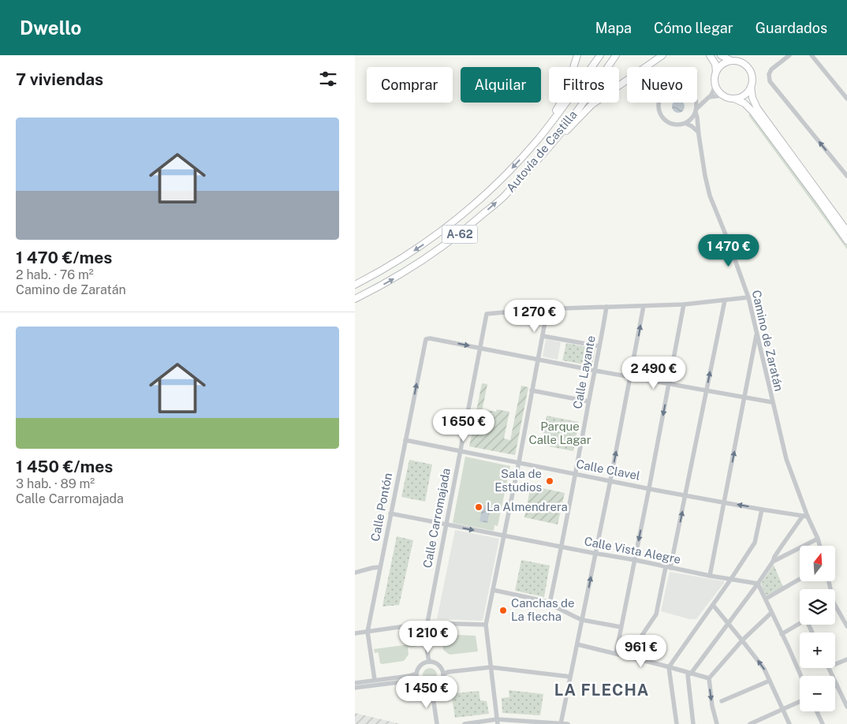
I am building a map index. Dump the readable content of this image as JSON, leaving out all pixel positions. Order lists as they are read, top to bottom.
{
  "streets": {
    "highway": ["Autovía de Castilla", "A-62"],
    "street": [
      "Camino de Zaratán",
      "Calle Layante",
      "Calle Clavel",
      "Calle Pontón",
      "Calle Carromajada",
      "Calle Vista Alegre"
    ]
  },
  "crossings": [
    ["Camino de Zaratán", "Calle Clavel"],
    ["Calle Layante", "Calle Clavel"],
    ["Calle Layante", "Calle Vista Alegre"],
    ["Calle Clavel", "Calle Pontón"],
    ["Calle Clavel", "Calle Carromajada"],
    ["Calle Pontón", "Calle Carromajada"],
    ["Calle Pontón", "Calle Vista Alegre"],
    ["Calle Carromajada", "Calle Vista Alegre"]
  ],
  "districts": ["LA FLECHA"],
  "parks": ["Parque Calle Lagar"],
  "places": ["Sala de Estudios", "La Almendrera", "Canchas de La flecha"],
  "north": "top",
  "page": {
    "header": "Dwello",
    "nav": ["Mapa", "Cómo llegar", "Guardados"],
    "heading": "7 viviendas",
    "chip": [
      "Comprar",
      "Alquilar",
      "Filtros",
      "Nuevo"
    ],
    "list": [
      {
        "name": "1 470 €/mes",
        "note": "2 hab. · 76 m² · Camino de Zaratán"
      },
      {
        "name": "1 450 €/mes",
        "note": "3 hab. · 89 m² · Calle Carromajada"
      }
    ],
    "price": [
      "1 470 €",
      "1 270 €",
      "2 490 €",
      "1 650 €",
      "1 210 €",
      "961 €",
      "1 450 €"
    ],
    "map_buttons": ["+", "−"]
  }
}
